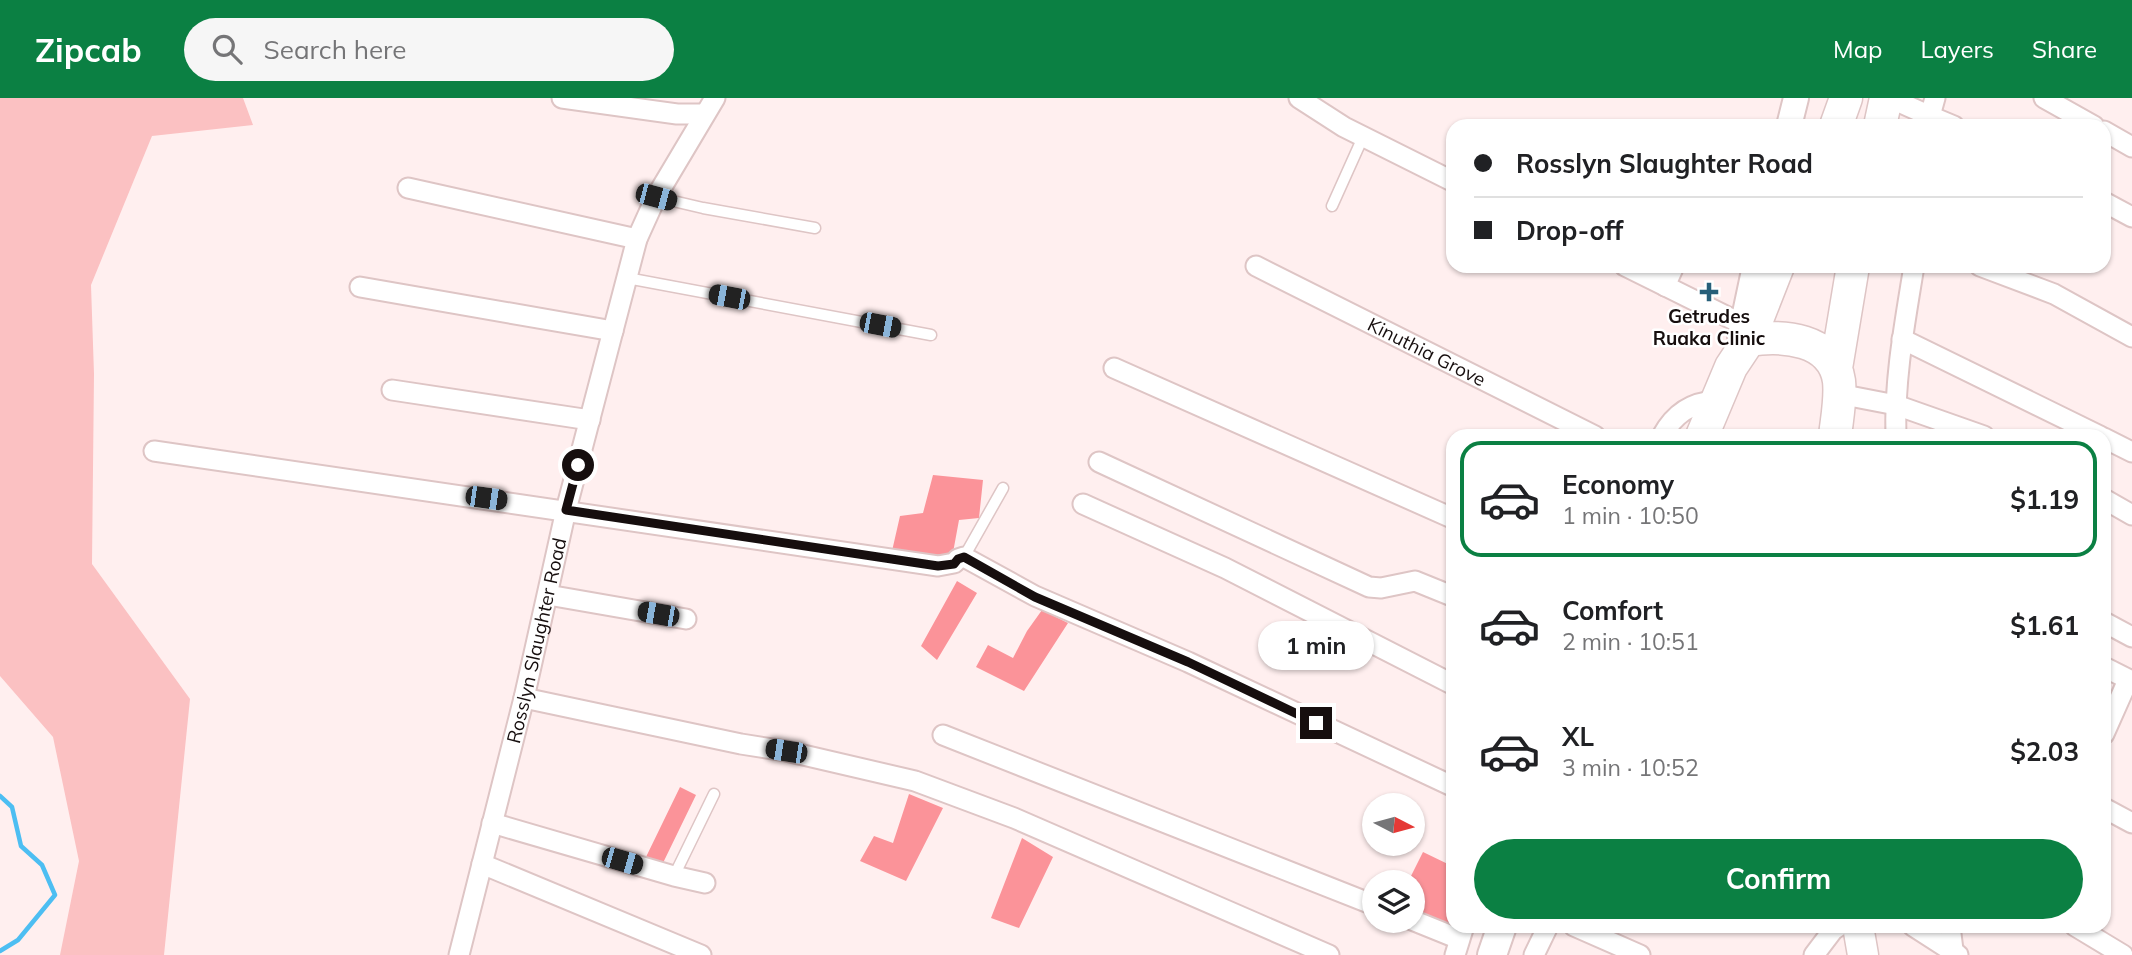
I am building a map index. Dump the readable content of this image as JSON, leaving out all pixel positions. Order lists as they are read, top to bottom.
{
  "streets": {
    "street": ["Kinuthia Grove", "Rosslyn Slaughter Road"]
  },
  "places": {
    "health": ["Getrudes Ruaka Clinic"]
  },
  "north": "right",
  "page": {
    "header": "Zipcab",
    "search": "Search here",
    "nav": ["Map", "Layers", "Share"],
    "banner": ["Rosslyn Slaughter Road", "Drop-off"],
    "list": [
      {
        "name": "Economy",
        "note": "1 min · 10:50",
        "value": "$1.19"
      },
      {
        "name": "Comfort",
        "note": "2 min · 10:51",
        "value": "$1.61"
      },
      {
        "name": "XL",
        "note": "3 min · 10:52",
        "value": "$2.03"
      }
    ],
    "bubble": "1 min",
    "buttons": "Confirm"
  }
}
